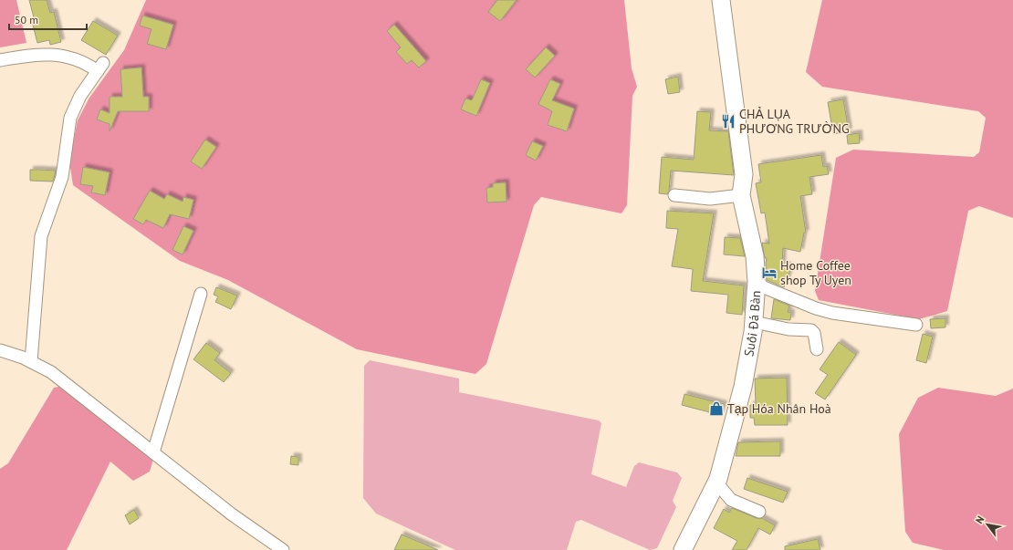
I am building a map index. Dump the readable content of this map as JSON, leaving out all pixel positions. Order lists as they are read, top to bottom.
{
  "streets": {
    "street": ["Suối Đá Bàn"]
  },
  "places": {
    "restaurant": ["CHẢ LỤA PHƯƠNG TRƯỜNG"],
    "hotel": ["Home Coffee shop Ty Uyen"],
    "shop": ["Tạp Hóa Nhân Hoà"]
  },
  "scale_bar": "50 m",
  "north": "top left"
}
